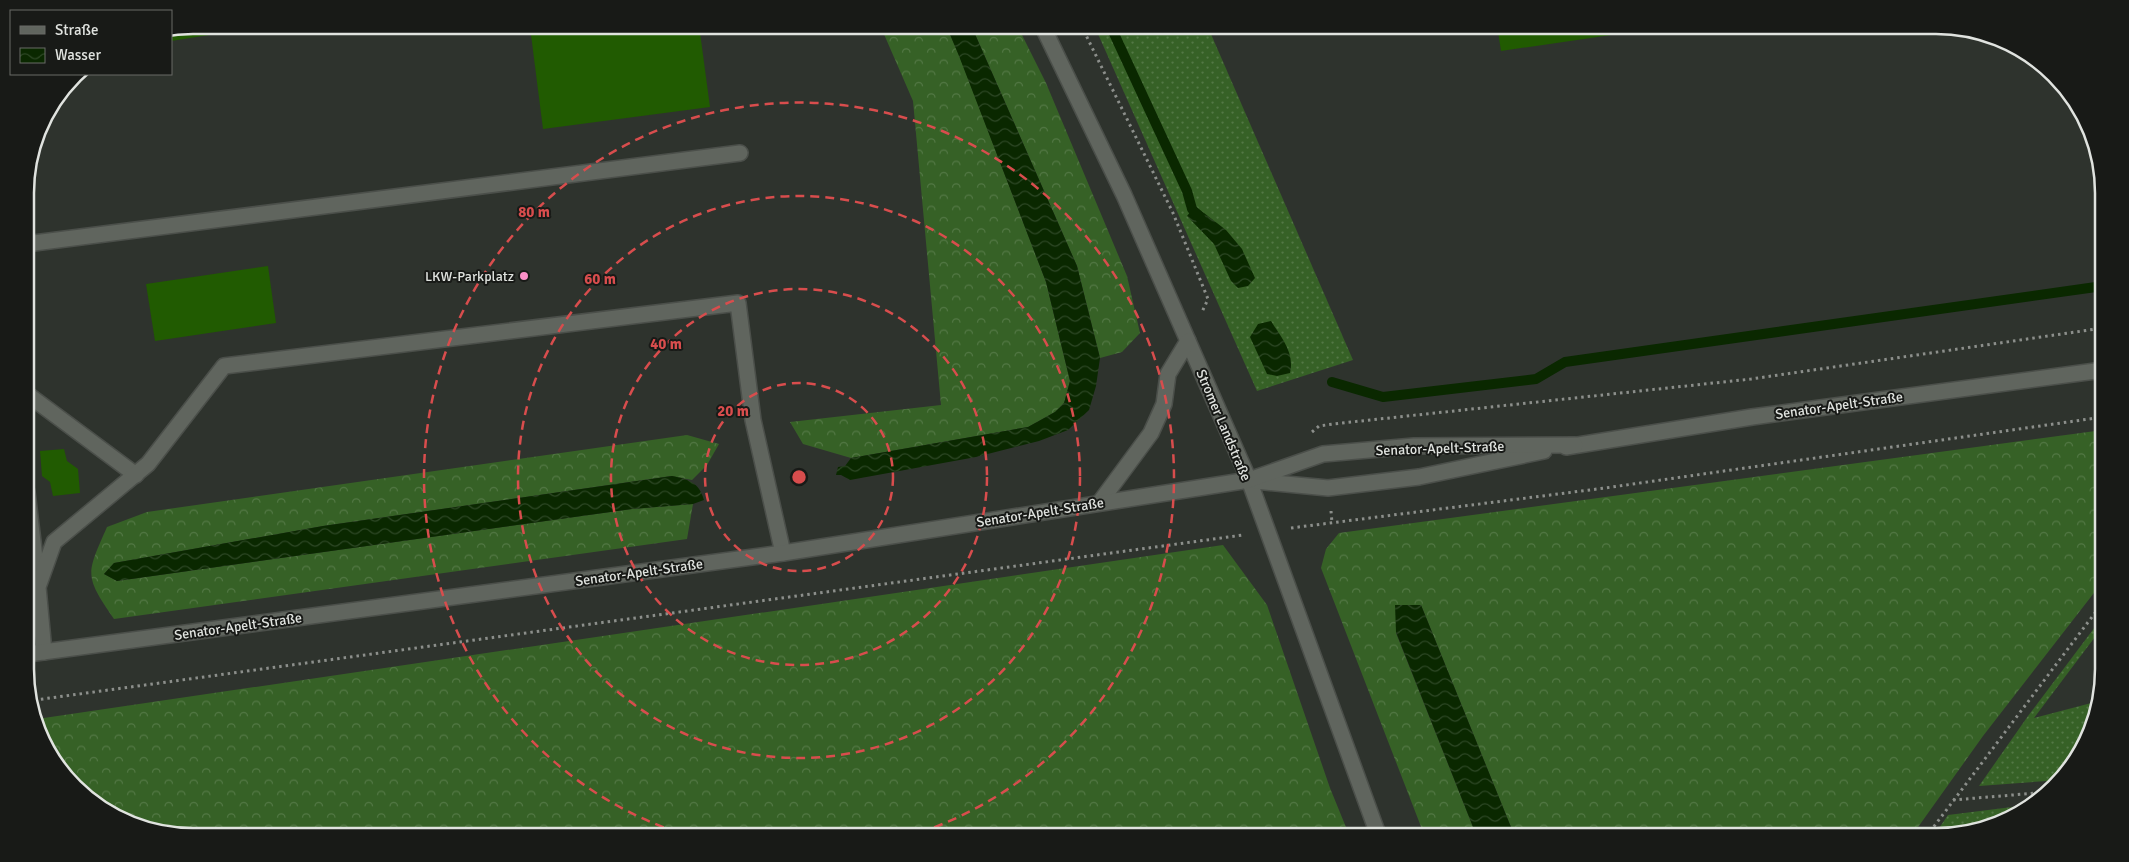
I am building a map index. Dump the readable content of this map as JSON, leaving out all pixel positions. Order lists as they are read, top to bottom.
{
  "streets": {
    "street": ["Senator-Apelt-Straße", "Stromer Landstraße"]
  },
  "crossings": [
    ["Senator-Apelt-Straße", "Stromer Landstraße"]
  ],
  "places": ["LKW-Parkplatz"],
  "legend": ["Straße", "Wasser"],
  "rings": [
    "80 m",
    "60 m",
    "40 m",
    "20 m"
  ]
}
